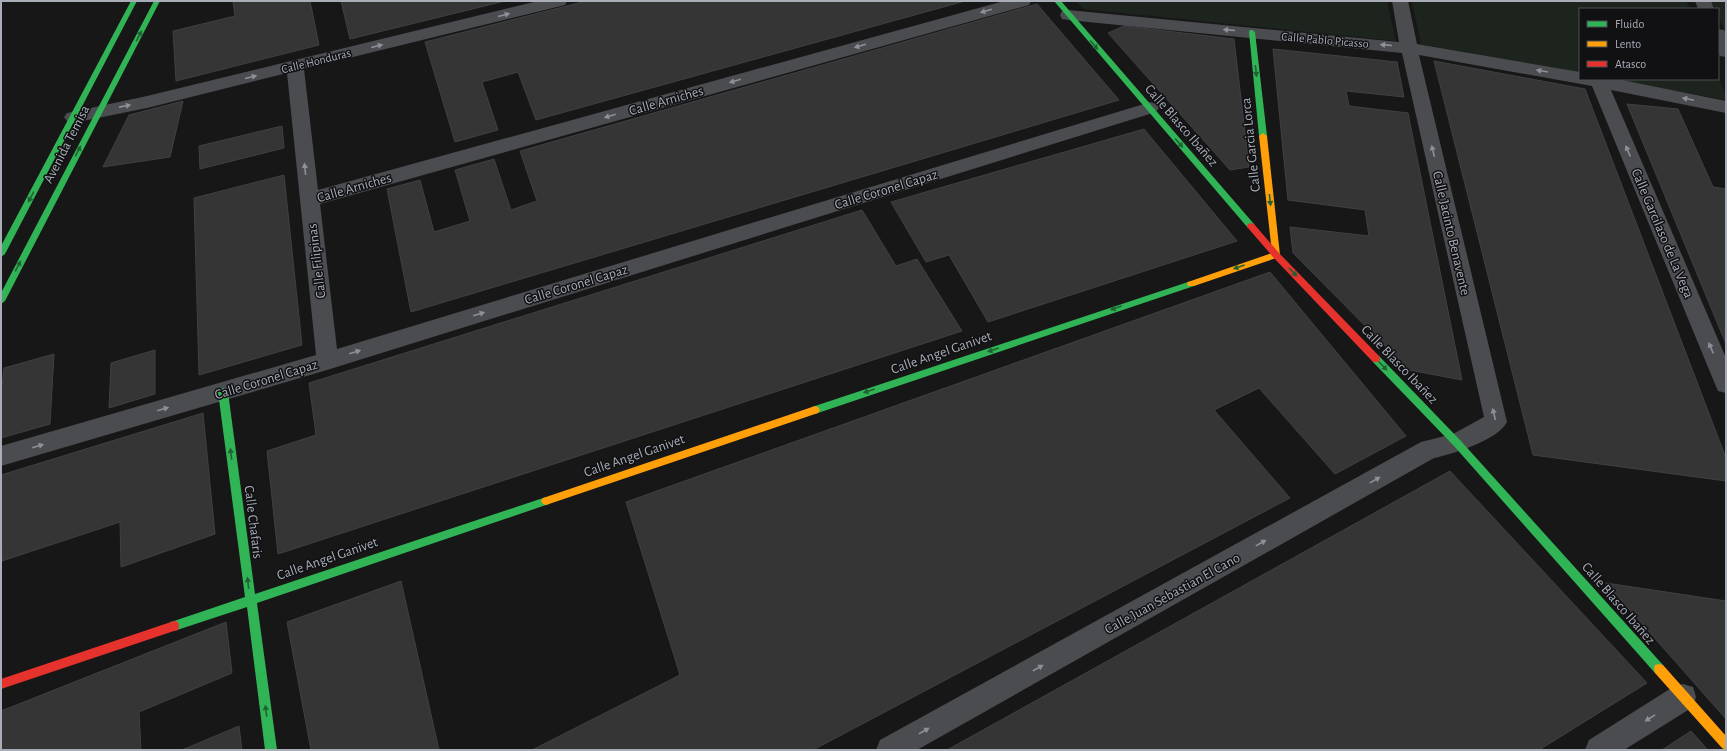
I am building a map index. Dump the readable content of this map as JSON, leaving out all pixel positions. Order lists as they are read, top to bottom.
{
  "streets": {
    "street": [
      "Calle Pablo Picasso",
      "Calle Honduras",
      "Calle Arniches",
      "Calle Blasco Ibañez",
      "Avenida Temisa",
      "Calle Garcia Lorca",
      "Calle Coronel Capaz",
      "Calle Jacinto Benavente",
      "Calle Garcilaso de La Vega",
      "Calle Filipinas",
      "Calle Angel Ganivet",
      "Calle Chafaris",
      "Calle Juan Sebastian El Cano"
    ]
  },
  "crossings": [
    ["Calle Pablo Picasso", "Calle Blasco Ibañez"],
    ["Calle Pablo Picasso", "Calle Garcia Lorca"],
    ["Calle Pablo Picasso", "Calle Jacinto Benavente"],
    ["Calle Honduras", "Avenida Temisa"],
    ["Calle Honduras", "Calle Filipinas"],
    ["Calle Arniches", "Calle Filipinas"],
    ["Calle Blasco Ibañez", "Calle Garcia Lorca"],
    ["Calle Blasco Ibañez", "Calle Coronel Capaz"],
    ["Calle Blasco Ibañez", "Calle Jacinto Benavente"],
    ["Calle Blasco Ibañez", "Calle Angel Ganivet"],
    ["Calle Blasco Ibañez", "Calle Juan Sebastian El Cano"],
    ["Calle Garcia Lorca", "Calle Angel Ganivet"],
    ["Calle Coronel Capaz", "Calle Filipinas"],
    ["Calle Coronel Capaz", "Calle Chafaris"],
    ["Calle Jacinto Benavente", "Calle Juan Sebastian El Cano"],
    ["Calle Angel Ganivet", "Calle Chafaris"]
  ],
  "one_way": [
    "Calle Pablo Picasso",
    "Calle Honduras",
    "Calle Arniches",
    "Calle Blasco Ibañez",
    "Calle Garcia Lorca",
    "Calle Coronel Capaz",
    "Calle Jacinto Benavente",
    "Calle Garcilaso de La Vega",
    "Calle Filipinas",
    "Calle Angel Ganivet",
    "Calle Chafaris",
    "Calle Juan Sebastian El Cano"
  ],
  "legend": ["Fluido", "Lento", "Atasco"]
}
